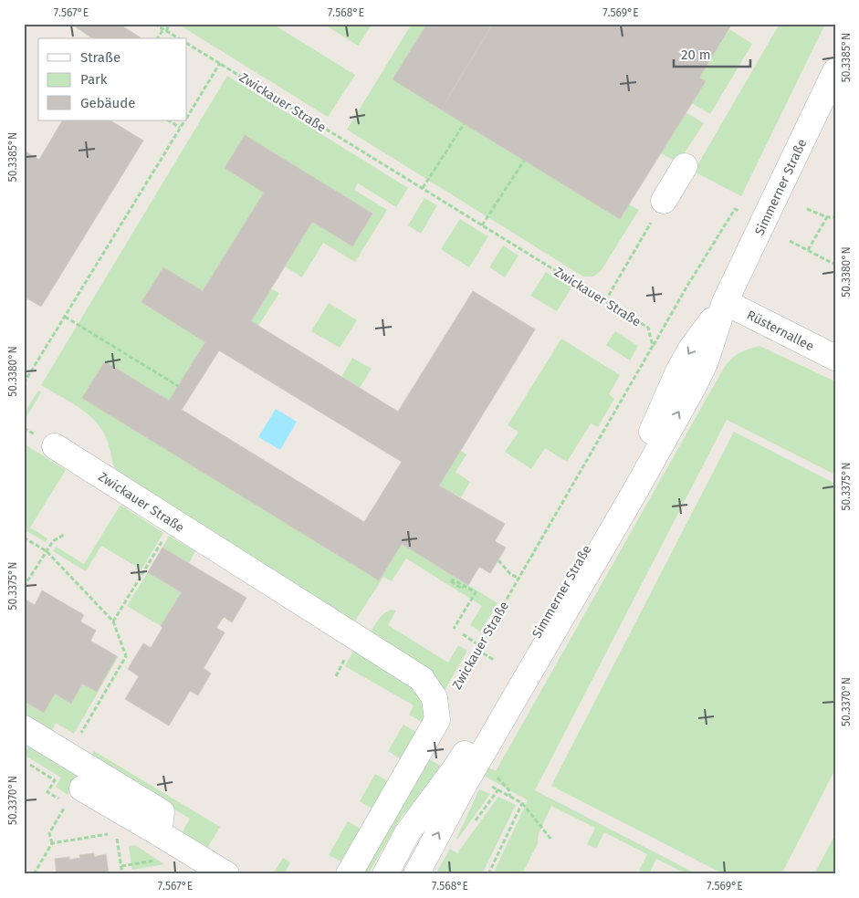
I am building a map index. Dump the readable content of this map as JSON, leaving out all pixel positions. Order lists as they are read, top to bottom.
{
  "streets": {
    "street": ["Zwickauer Straße", "Simmerner Straße", "Rüsternallee"]
  },
  "crossings": [
    ["Simmerner Straße", "Rüsternallee"]
  ],
  "legend": ["Straße", "Park", "Gebäude"],
  "scale_bar": "20 m",
  "coordinates": [
    "7.567°E",
    "7.568°E",
    "7.569°E",
    "50.3385°N",
    "50.3380°N",
    "50.3375°N",
    "50.3370°N"
  ]
}
